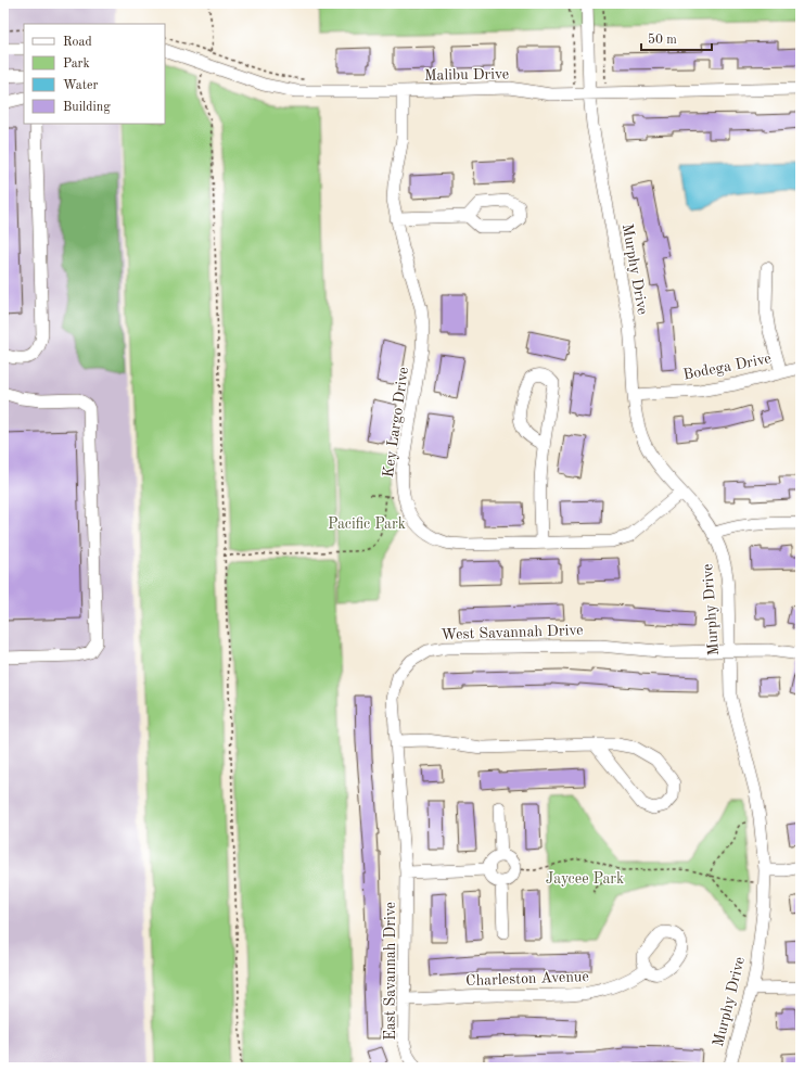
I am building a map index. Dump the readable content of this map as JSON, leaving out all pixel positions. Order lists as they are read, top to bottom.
{
  "streets": {
    "street": [
      "Malibu Drive",
      "Murphy Drive",
      "Bodega Drive",
      "Key Largo Drive",
      "West Savannah Drive",
      "East Savannah Drive",
      "Charleston Avenue"
    ]
  },
  "crossings": [
    ["Malibu Drive", "Murphy Drive"],
    ["Malibu Drive", "Key Largo Drive"],
    ["Murphy Drive", "Bodega Drive"],
    ["Murphy Drive", "Key Largo Drive"],
    ["Murphy Drive", "West Savannah Drive"],
    ["West Savannah Drive", "East Savannah Drive"],
    ["East Savannah Drive", "Charleston Avenue"]
  ],
  "parks": ["Pacific Park", "Jaycee Park"],
  "legend": [
    "Road",
    "Park",
    "Water",
    "Building"
  ],
  "scale_bar": "50 m"
}
